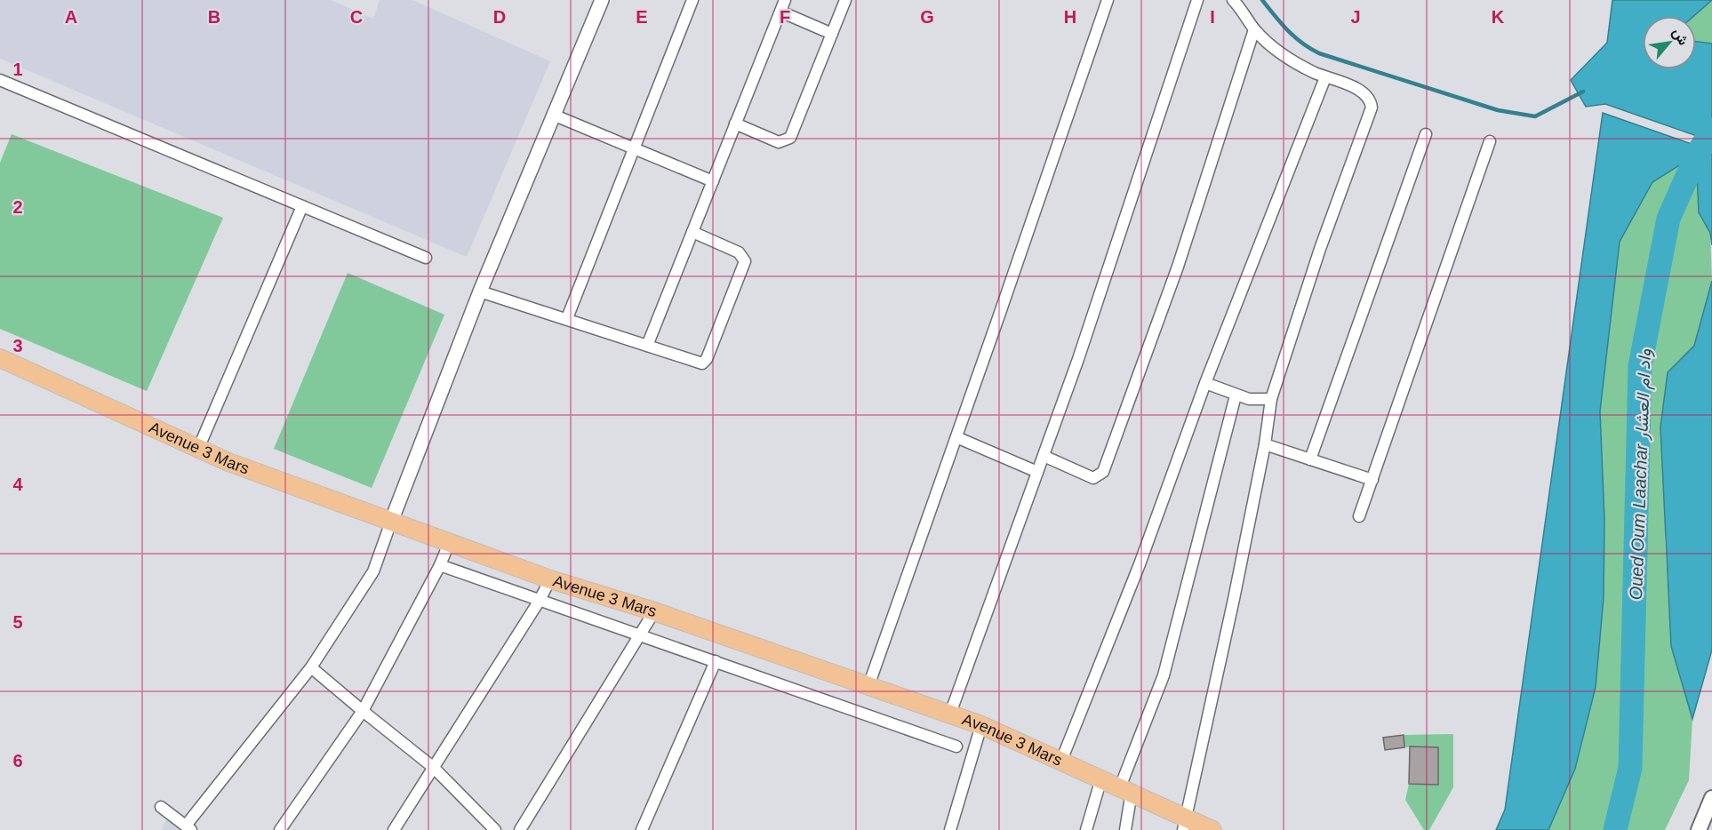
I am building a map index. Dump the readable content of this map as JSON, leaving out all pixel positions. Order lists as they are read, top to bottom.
{
  "streets": {
    "main road": ["Avenue 3 Mars"]
  },
  "water": ["Oued Oum Laachar واد ام العشار"],
  "north": "top right",
  "grid": {
    "columns": [
      "A",
      "B",
      "C",
      "D",
      "E",
      "F",
      "G",
      "H",
      "I",
      "J",
      "K"
    ],
    "rows": [
      "1",
      "2",
      "3",
      "4",
      "5",
      "6"
    ]
  }
}
